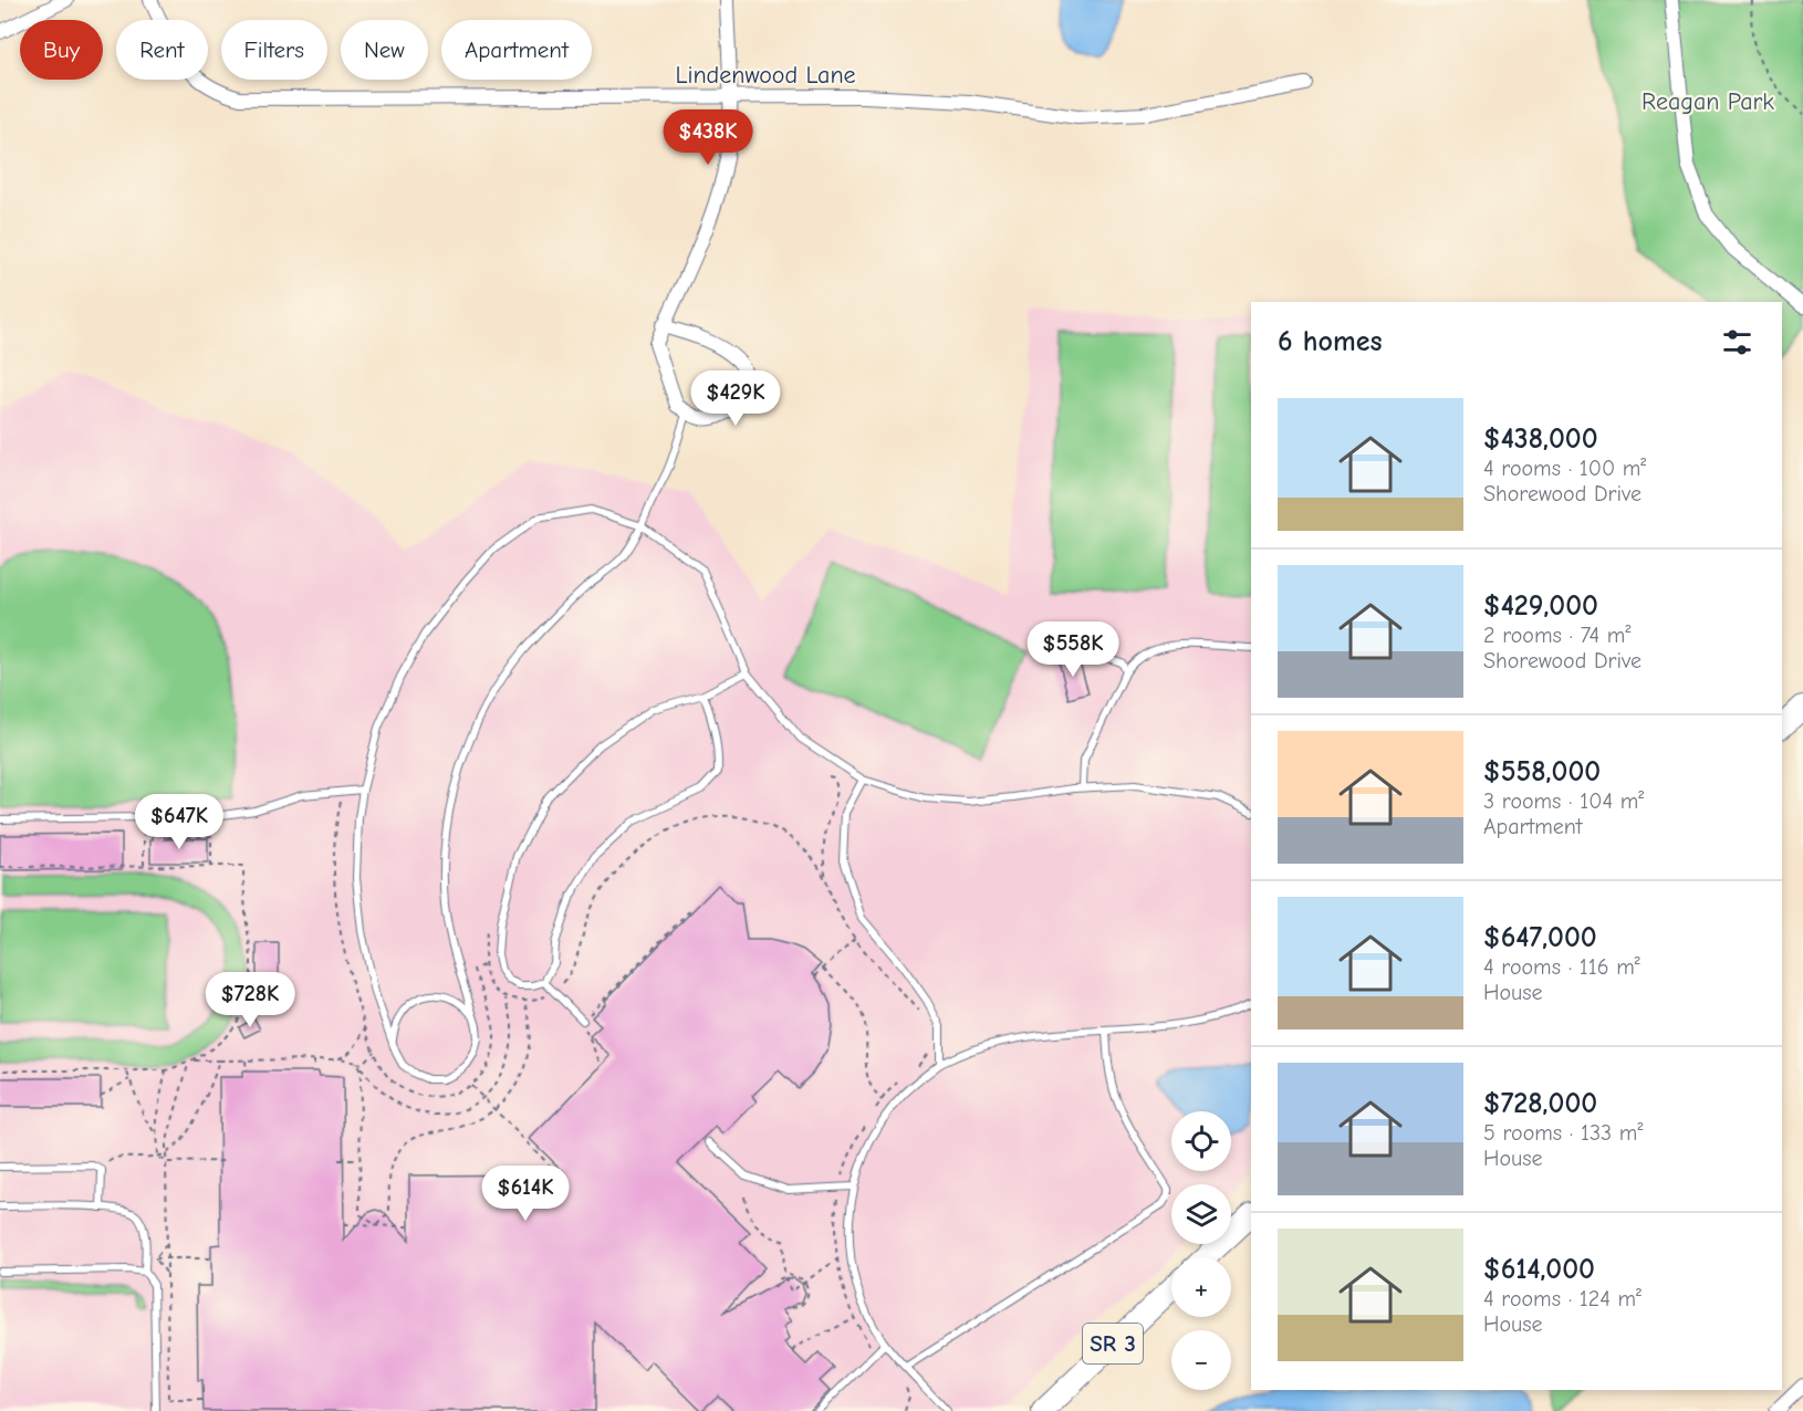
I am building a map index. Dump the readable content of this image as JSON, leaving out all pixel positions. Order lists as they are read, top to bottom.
{
  "streets": {
    "main road": ["SR 3"],
    "street": ["Lindenwood Lane"]
  },
  "parks": ["Reagan Park"],
  "page": {
    "chip": [
      "Buy",
      "Rent",
      "Filters",
      "New",
      "Apartment"
    ],
    "price": [
      "$438K",
      "$429K",
      "$558K",
      "$647K",
      "$728K",
      "$614K"
    ],
    "heading": "6 homes",
    "list": [
      {
        "name": "$438,000",
        "note": "4 rooms · 100 m² · Shorewood Drive"
      },
      {
        "name": "$429,000",
        "note": "2 rooms · 74 m² · Shorewood Drive"
      },
      {
        "name": "$558,000",
        "note": "3 rooms · 104 m² · Apartment"
      },
      {
        "name": "$647,000",
        "note": "4 rooms · 116 m² · House"
      },
      {
        "name": "$728,000",
        "note": "5 rooms · 133 m² · House"
      },
      {
        "name": "$614,000",
        "note": "4 rooms · 124 m² · House"
      }
    ],
    "map_buttons": ["+", "−"]
  }
}
